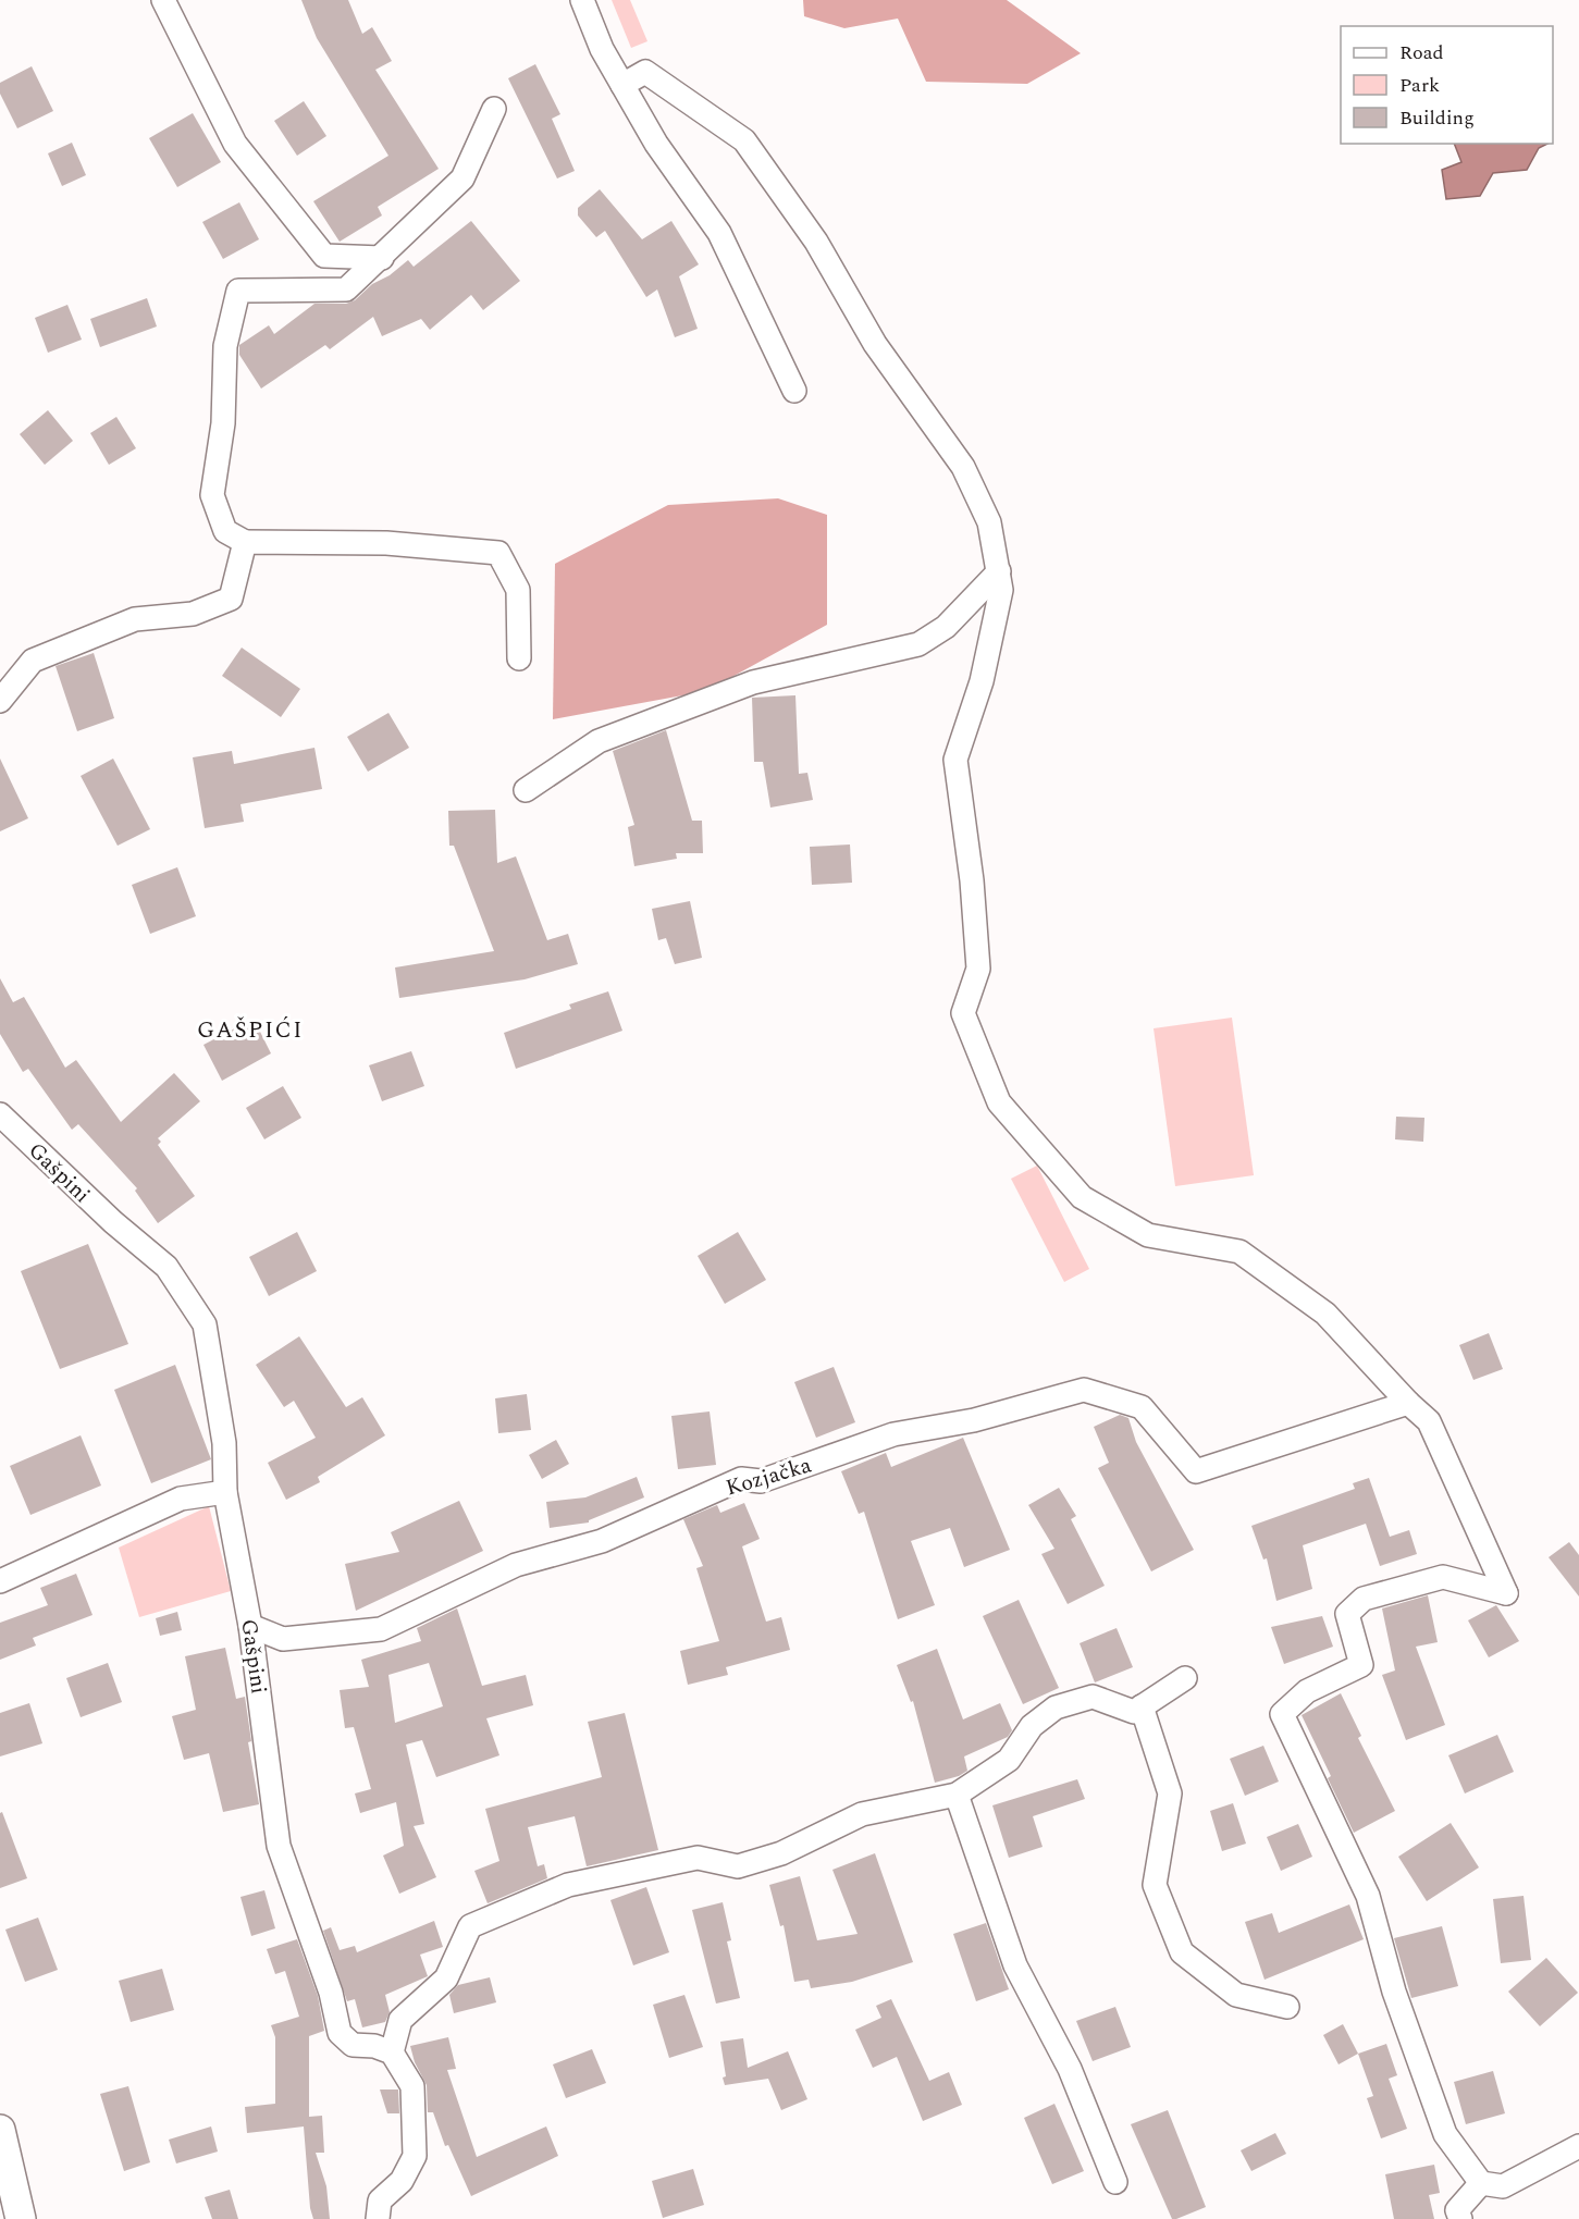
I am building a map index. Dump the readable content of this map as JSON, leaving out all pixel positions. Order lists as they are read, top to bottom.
{
  "streets": {
    "street": ["Gašpini", "Kozjačka"]
  },
  "crossings": [
    ["Gašpini", "Kozjačka"]
  ],
  "districts": ["GAŠPIĆI"],
  "legend": ["Road", "Park", "Building"]
}
